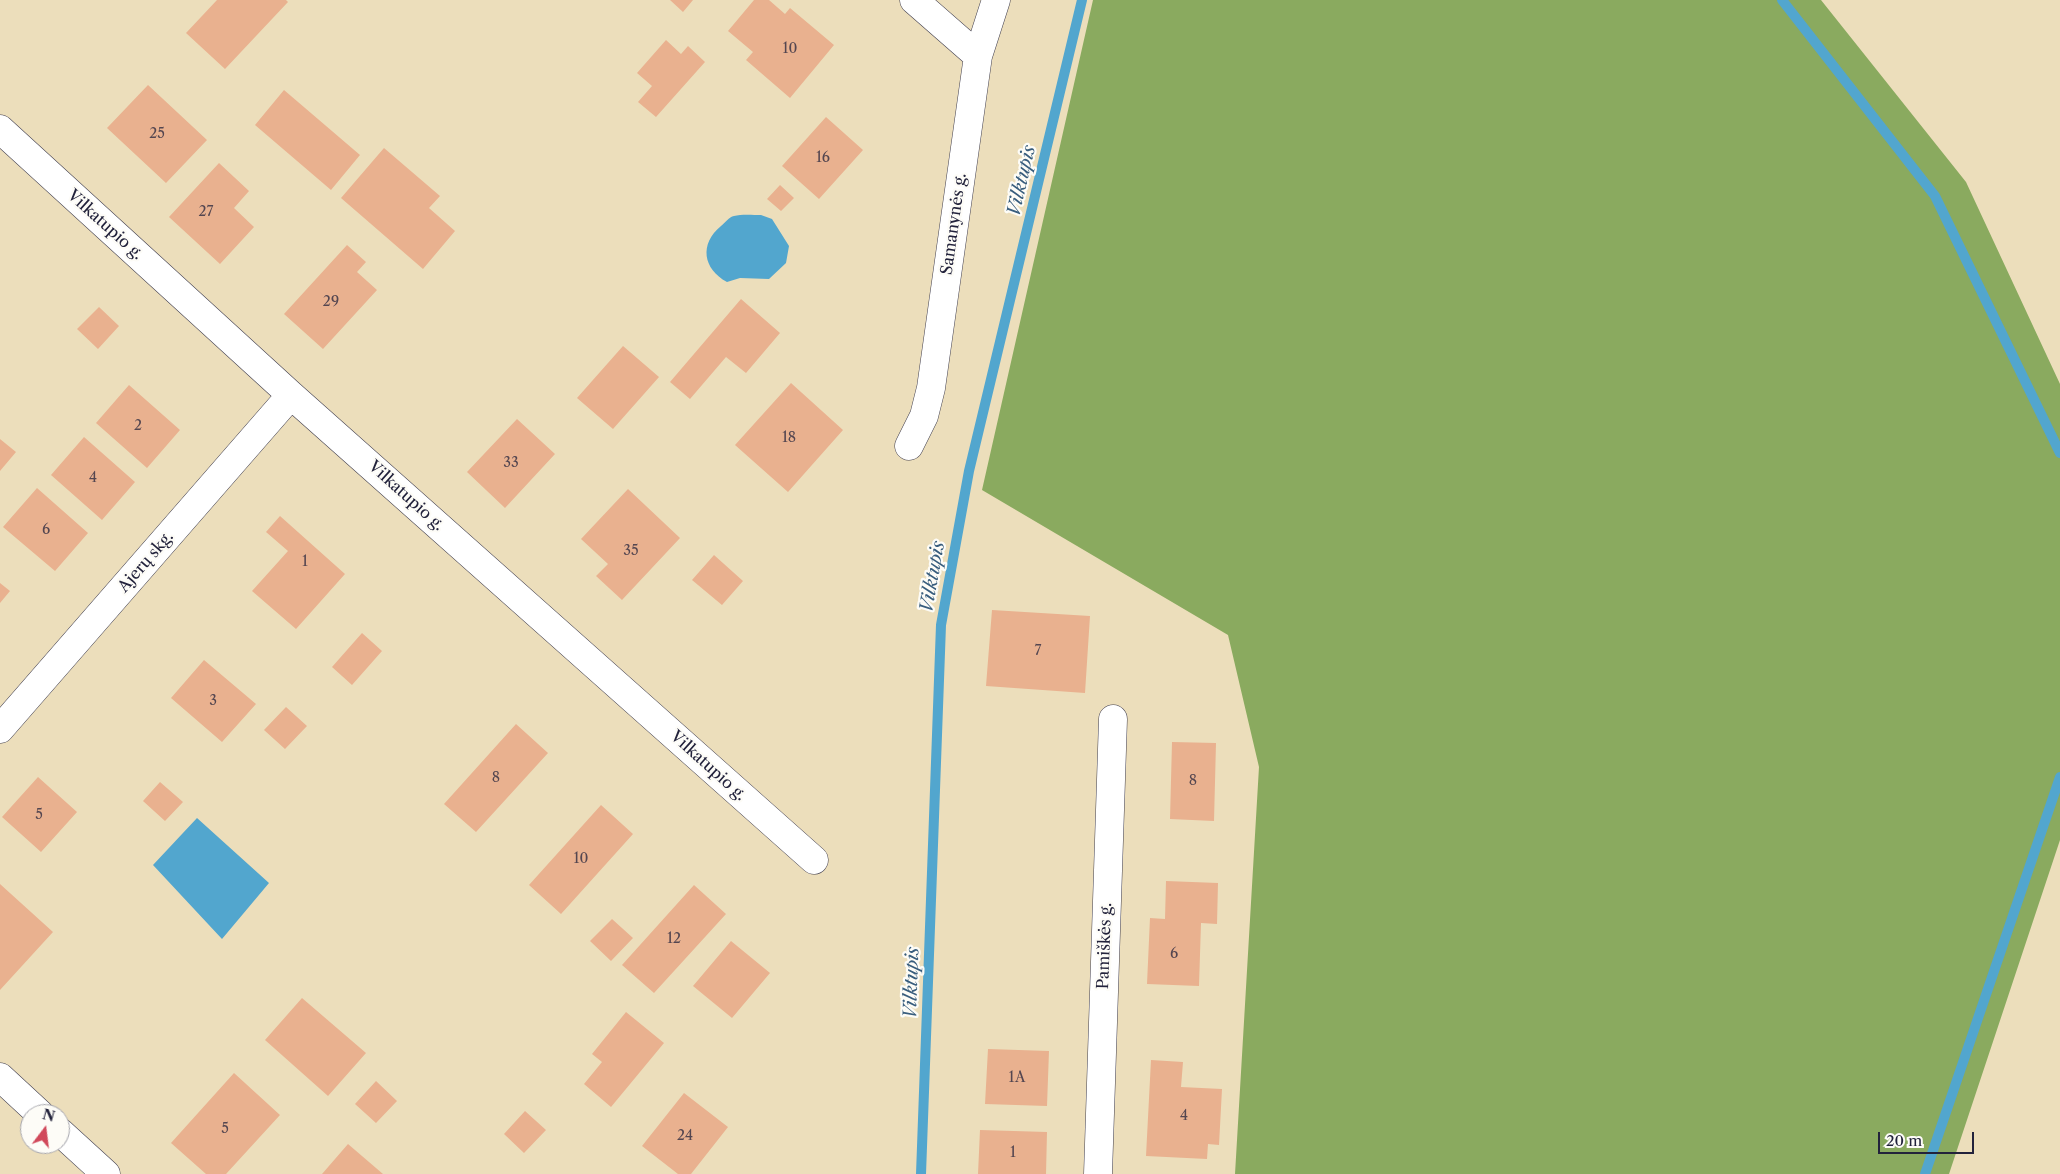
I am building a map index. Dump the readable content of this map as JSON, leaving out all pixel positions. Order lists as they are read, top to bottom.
{
  "streets": {
    "street": [
      "Samanynės g.",
      "Vilkatupio g.",
      "Ajerų skg.",
      "Pamiškės g."
    ]
  },
  "crossings": [
    ["Vilkatupio g.", "Ajerų skg."]
  ],
  "water": ["Vilktupis"],
  "house_numbers": [
    "10",
    "25",
    "16",
    "27",
    "29",
    "2",
    "18",
    "33",
    "4",
    "6",
    "35",
    "1",
    "7",
    "3",
    "8",
    "8",
    "5",
    "10",
    "12",
    "6",
    "1A",
    "4",
    "5",
    "24",
    "1"
  ],
  "scale_bar": "20 m",
  "north": "top"
}
